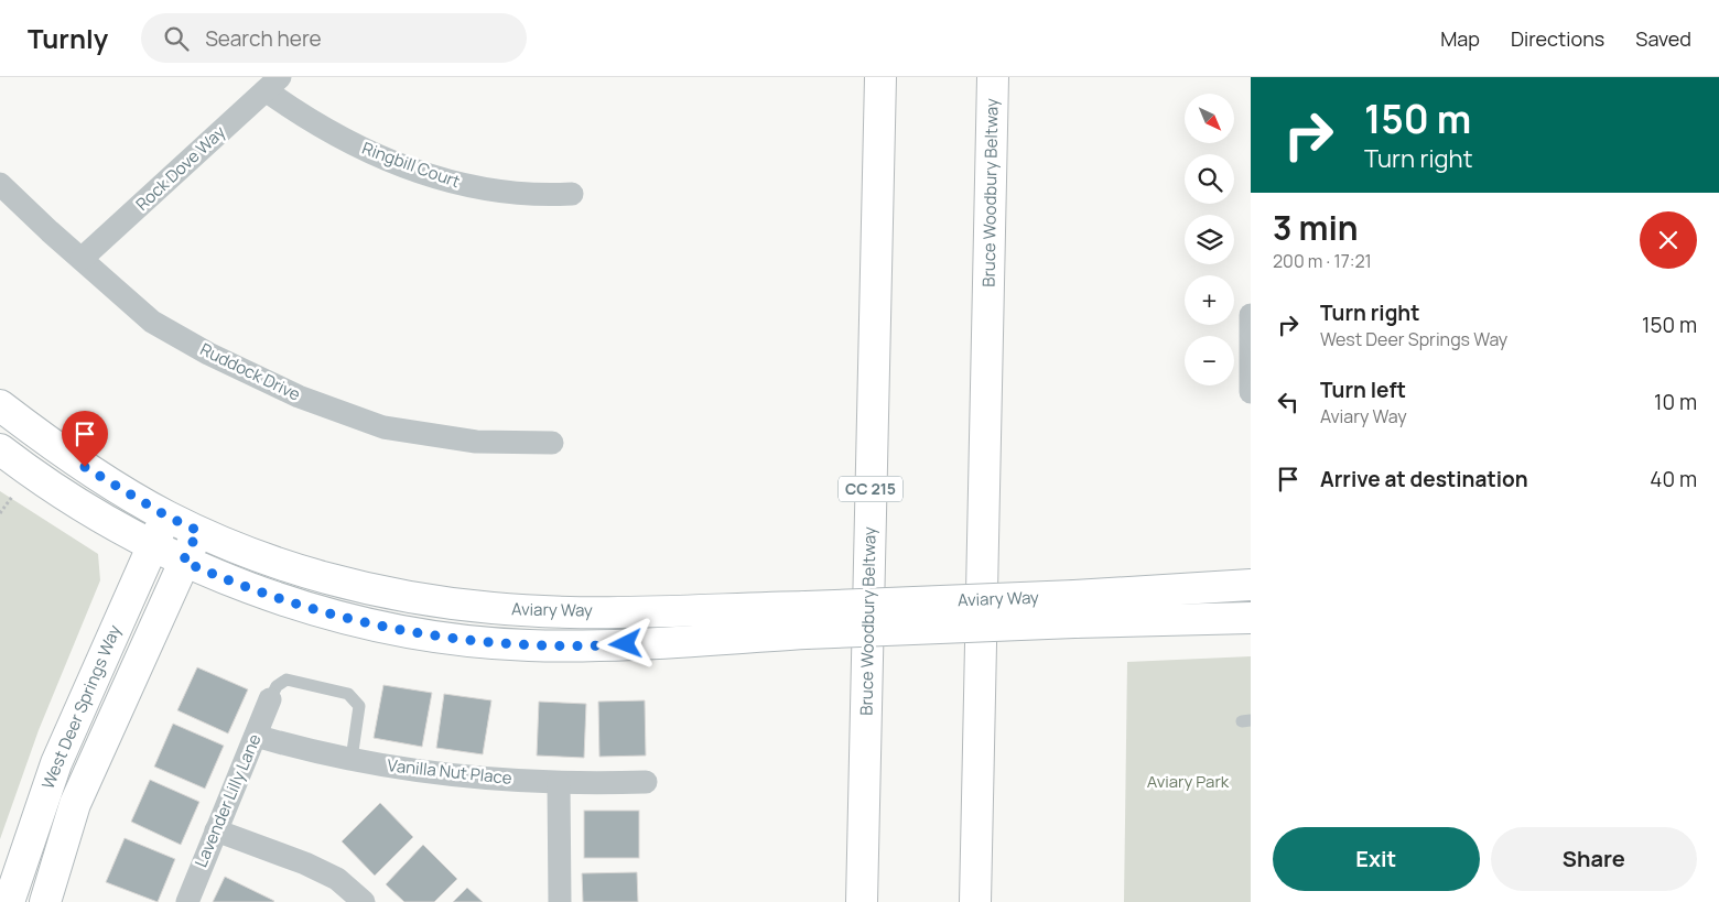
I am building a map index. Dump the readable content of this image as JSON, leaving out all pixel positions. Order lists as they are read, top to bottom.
{
  "streets": {
    "main road": [
      "Bruce Woodbury Beltway",
      "CC 215",
      "Aviary Way",
      "West Deer Springs Way"
    ],
    "street": [
      "Ringbill Court",
      "Rock Dove Way",
      "Ruddock Drive",
      "Vanilla Nut Place",
      "Lavender Lilly Lane"
    ]
  },
  "crossings": [
    ["Ringbill Court", "Rock Dove Way"],
    ["Rock Dove Way", "Ruddock Drive"],
    ["Aviary Way", "West Deer Springs Way"],
    ["Vanilla Nut Place", "Lavender Lilly Lane"]
  ],
  "parks": ["Aviary Park"],
  "north": "bottom right",
  "page": {
    "header": "Turnly",
    "search": "Search here",
    "nav": ["Map", "Directions", "Saved"],
    "turn": ["150 m", "Turn right"],
    "map_buttons": ["+", "−"],
    "heading": ["3 min", "200 m · 17:21"],
    "list": [
      {
        "name": "Turn right",
        "note": "West Deer Springs Way",
        "value": "150 m"
      },
      {
        "name": "Turn left",
        "note": "Aviary Way",
        "value": "10 m"
      },
      {
        "name": "Arrive at destination",
        "value": "40 m"
      }
    ],
    "buttons": ["Exit", "Share"]
  }
}
